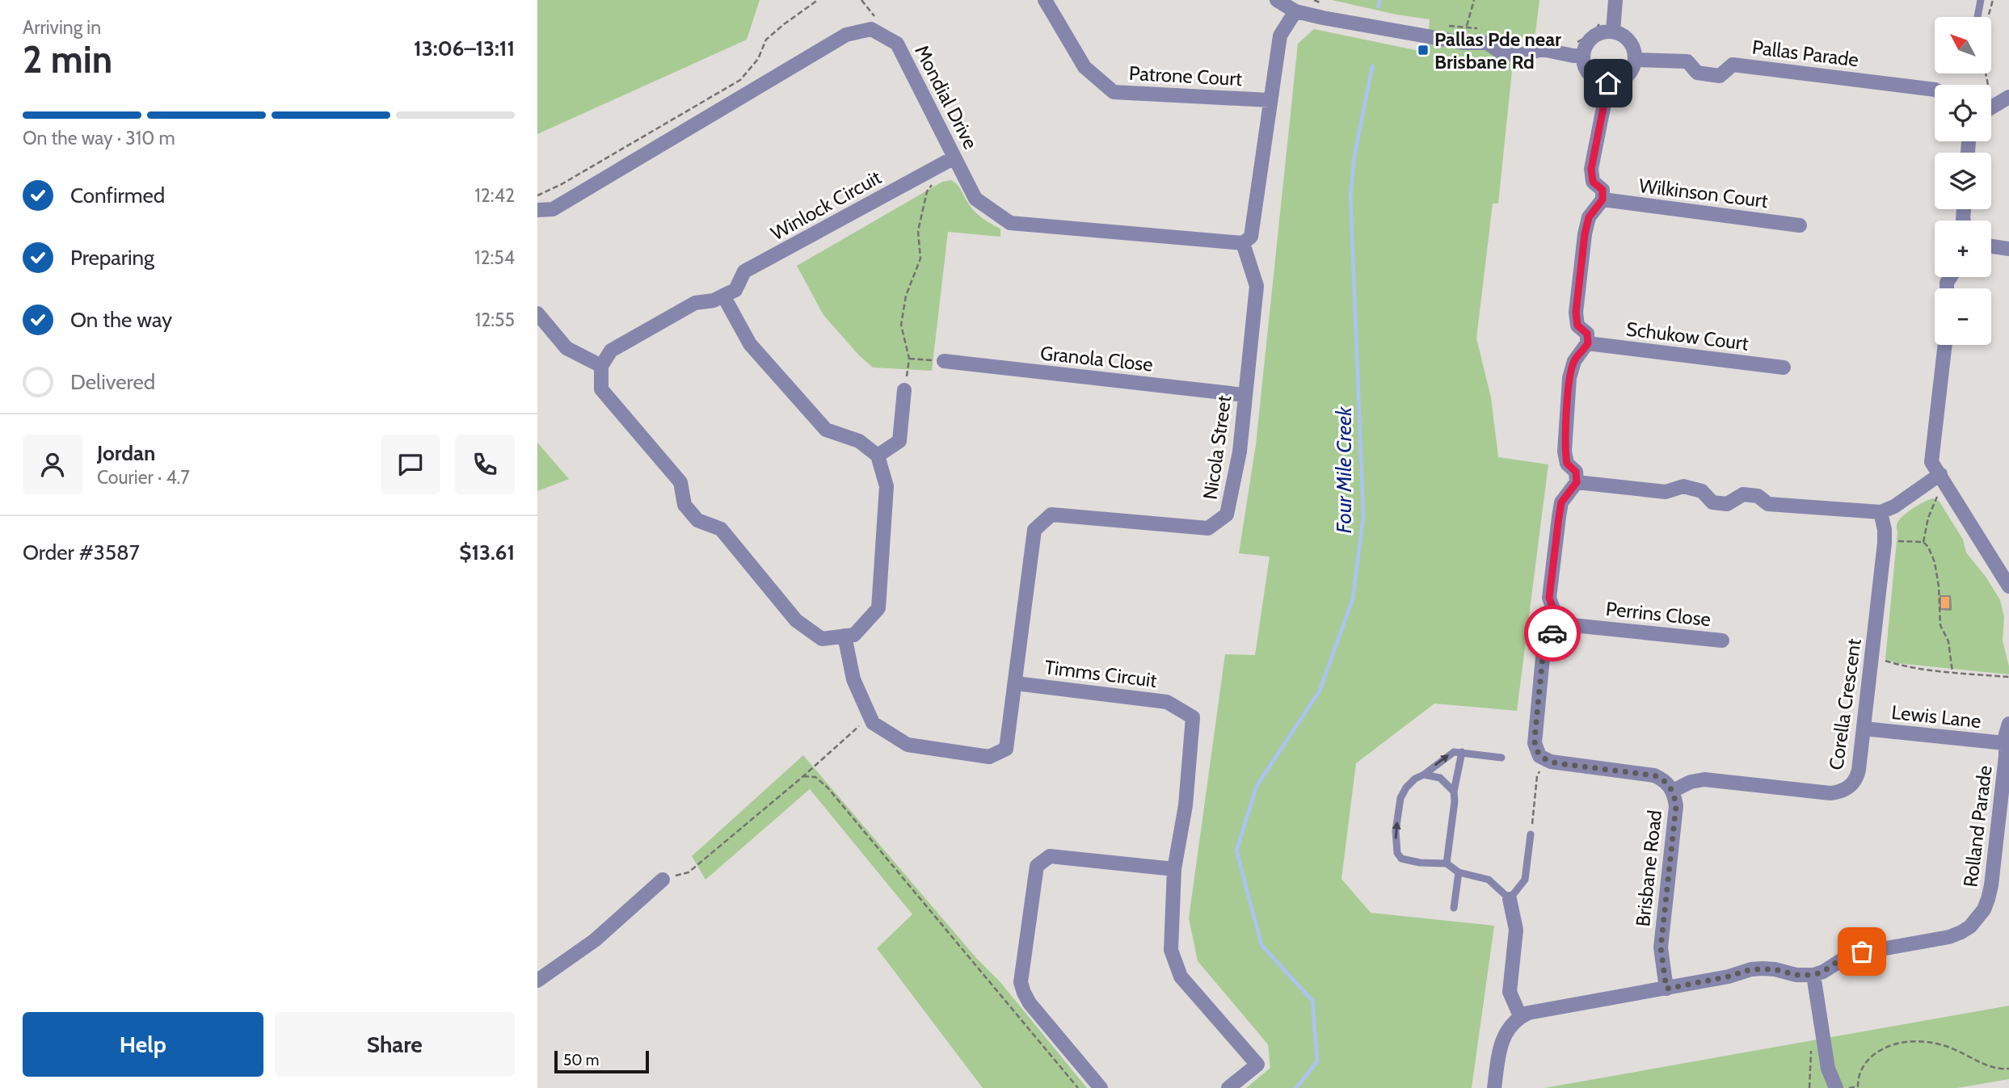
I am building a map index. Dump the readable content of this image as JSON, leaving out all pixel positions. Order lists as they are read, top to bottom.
{
  "streets": {
    "street": [
      "Pallas Parade",
      "Patrone Court",
      "Mondial Drive",
      "Wilkinson Court",
      "Winlock Circuit",
      "Schukow Court",
      "Granola Close",
      "Nicola Street",
      "Perrins Close",
      "Timms Circuit",
      "Corella Crescent",
      "Lewis Lane",
      "Rolland Parade",
      "Brisbane Road"
    ]
  },
  "crossings": [
    ["Mondial Drive", "Winlock Circuit"],
    ["Mondial Drive", "Nicola Street"],
    ["Granola Close", "Nicola Street"],
    ["Nicola Street", "Timms Circuit"],
    ["Perrins Close", "Brisbane Road"],
    ["Corella Crescent", "Lewis Lane"],
    ["Corella Crescent", "Brisbane Road"],
    ["Lewis Lane", "Rolland Parade"]
  ],
  "water": ["Four Mile Creek"],
  "places": {
    "transit": ["Pallas Pde near Brisbane Rd"]
  },
  "scale_bar": "50 m",
  "north": "top left",
  "page": {
    "heading": ["2 min", "Arriving in", "13:06–13:11"],
    "panel": [
      "Jordan",
      "Courier · 4.7",
      "Order #3587",
      "$13.61"
    ],
    "map_buttons": ["+", "−"],
    "bar": "On the way · 310 m",
    "list": [
      ["Confirmed", "12:42"],
      ["Preparing", "12:54"],
      ["On the way", "12:55"],
      "Delivered"
    ],
    "buttons": ["Help", "Share"],
    "scale": "50 m"
  }
}
